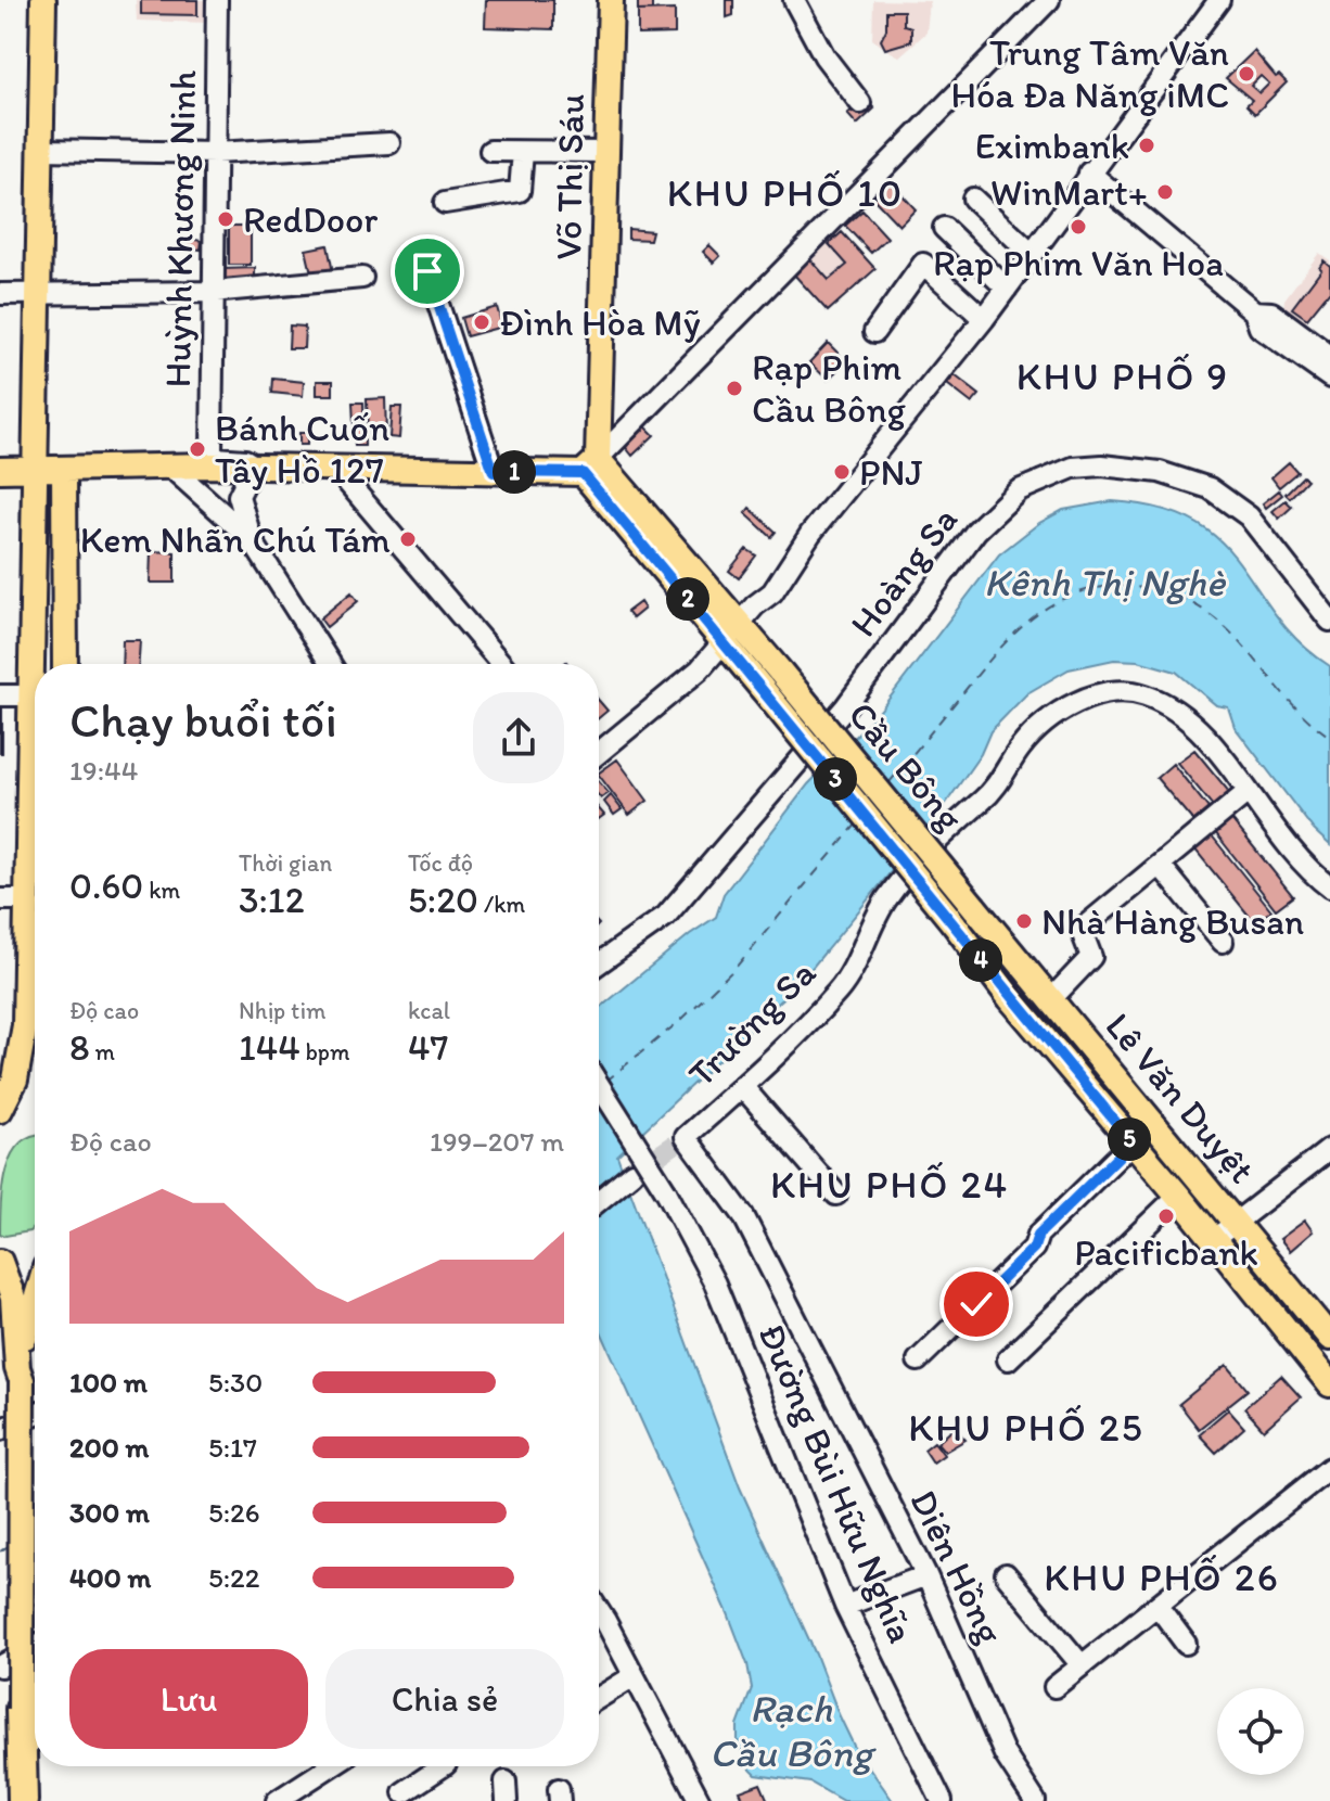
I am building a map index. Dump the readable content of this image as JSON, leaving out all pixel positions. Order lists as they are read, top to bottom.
{
  "streets": {
    "main road": ["Võ Thị Sáu", "Cầu Bông", "Lê Văn Duyệt"],
    "street": [
      "Huỳnh Khương Ninh",
      "Hoàng Sa",
      "Trường Sa",
      "Đường Bùi Hữu Nghĩa",
      "Diên Hồng"
    ]
  },
  "crossings": [
    ["Cầu Bông", "Lê Văn Duyệt"],
    ["Trường Sa", "Diên Hồng"]
  ],
  "districts": [
    "KHU PHỐ 10",
    "KHU PHỐ 9",
    "KHU PHỐ 24",
    "KHU PHỐ 25",
    "KHU PHỐ 26"
  ],
  "water": ["Kênh Thị Nghè", "Rạch Cầu Bông"],
  "places": [
    "Trung Tâm Văn Hóa Đa Năng iMC",
    "Eximbank",
    "WinMart+",
    "RedDoor",
    "Rạp Phim Văn Hoa",
    "Đình Hòa Mỹ",
    "Rạp Phim Cầu Bông",
    "Bánh Cuốn Tây Hồ 127",
    "PNJ",
    "Kem Nhãn Chú Tám",
    "Nhà Hàng Busan",
    "Pacificbank"
  ],
  "page": {
    "pins": [
      "1",
      "2",
      "3",
      "4",
      "5"
    ],
    "heading": ["Chạy buổi tối", "19:44"],
    "stats": [
      ["0.60 km"],
      ["Thời gian", "3:12"],
      ["Tốc độ", "5:20 /km"],
      ["Độ cao", "8 m"],
      ["Nhịp tim", "144 bpm"],
      ["kcal", "47"]
    ],
    "chart": ["Độ cao", "199–207 m"],
    "list": [
      {
        "name": "100 m",
        "note": "5:30"
      },
      {
        "name": "200 m",
        "note": "5:17"
      },
      {
        "name": "300 m",
        "note": "5:26"
      },
      {
        "name": "400 m",
        "note": "5:22"
      }
    ],
    "buttons": ["Lưu", "Chia sẻ"]
  }
}
